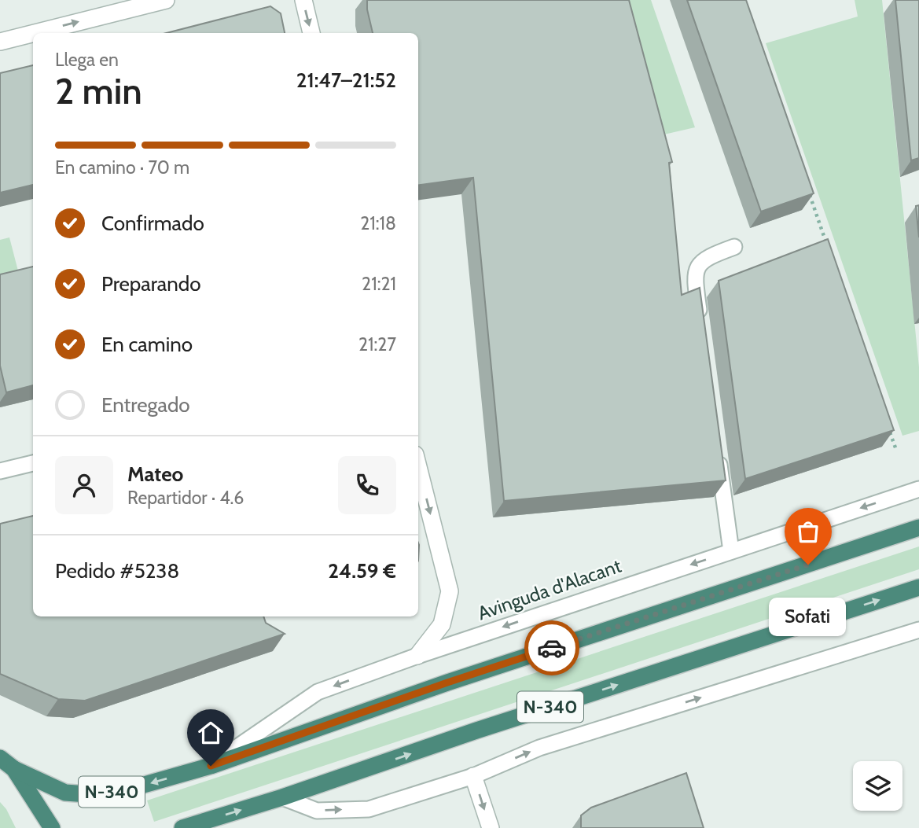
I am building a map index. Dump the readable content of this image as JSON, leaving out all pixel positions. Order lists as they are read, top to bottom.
{
  "streets": {
    "highway": ["Avinguda d'Alacant", "N-340"]
  },
  "crossings": [
    ["Avinguda d'Alacant", "N-340"]
  ],
  "places": ["Sofati"],
  "page": {
    "heading": ["2 min", "Llega en", "21:47–21:52"],
    "panel": [
      "Mateo",
      "Repartidor · 4.6",
      "Pedido #5238",
      "24.59 €"
    ],
    "bar": "En camino · 70 m",
    "list": [
      ["Confirmado", "21:18"],
      ["Preparando", "21:21"],
      ["En camino", "21:27"],
      "Entregado"
    ],
    "bubble": "Sofati"
  }
}
